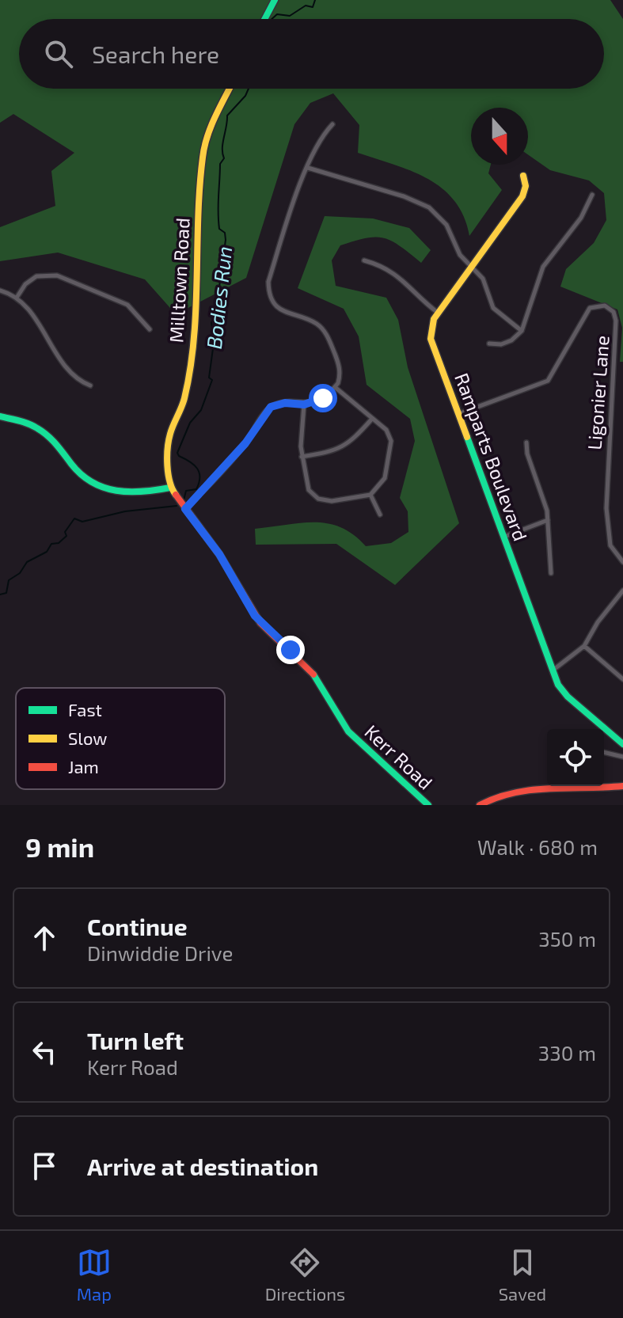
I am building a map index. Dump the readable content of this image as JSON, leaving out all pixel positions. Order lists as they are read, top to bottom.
{
  "streets": {
    "street": [
      "Milltown Road",
      "Ligonier Lane",
      "Ramparts Boulevard",
      "Kerr Road"
    ]
  },
  "crossings": [
    ["Milltown Road", "Kerr Road"],
    ["Ligonier Lane", "Ramparts Boulevard"]
  ],
  "water": ["Bodies Run"],
  "legend": ["Fast", "Slow", "Jam"],
  "north": "bottom",
  "page": {
    "search": "Search here",
    "heading": ["9 min", "Walk · 680 m"],
    "list": [
      ["Continue", "Dinwiddie Drive", "350 m"],
      ["Turn left", "Kerr Road", "330 m"],
      "Arrive at destination"
    ],
    "nav": ["Map", "Directions", "Saved"]
  }
}
